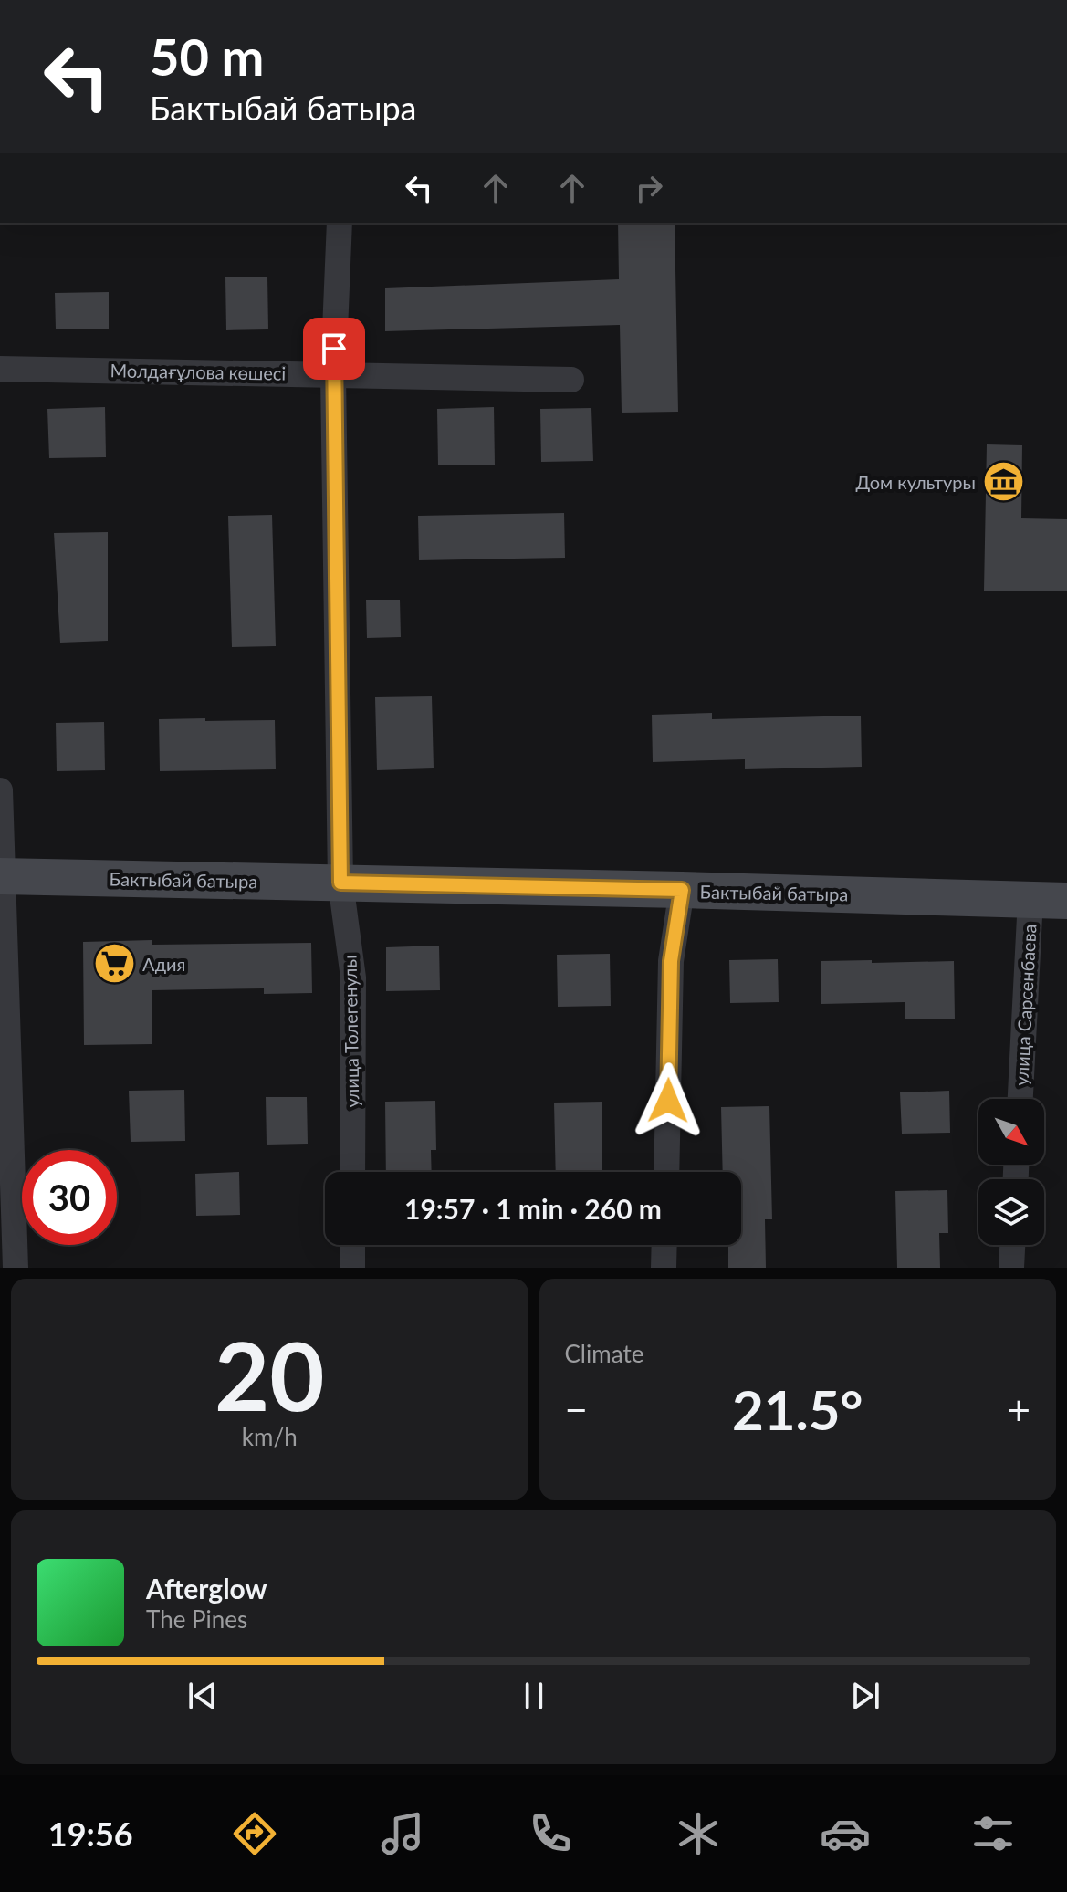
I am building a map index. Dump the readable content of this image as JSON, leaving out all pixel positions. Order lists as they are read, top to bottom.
{
  "streets": {
    "street": [
      "Молдағұлова көшесі",
      "Бактыбай батыра",
      "улица Сарсенбаева",
      "улица Толегенулы"
    ]
  },
  "crossings": [
    ["Молдағұлова көшесі", "улица Толегенулы"],
    ["Бактыбай батыра", "улица Сарсенбаева"],
    ["Бактыбай батыра", "улица Толегенулы"]
  ],
  "places": {
    "museum": ["Дом культуры"],
    "supermarket": ["Адия"]
  },
  "north": "bottom right",
  "page": {
    "turn": ["50 m", "Бактыбай батыра"],
    "limit": "30",
    "trip": "19:57 · 1 min · 260 m",
    "tile": [
      ["20", "km/h"],
      "Climate"
    ],
    "heat": ["−", "21.5°", "+"],
    "song": ["Afterglow", "The Pines"],
    "tabs": "19:56"
  }
}
